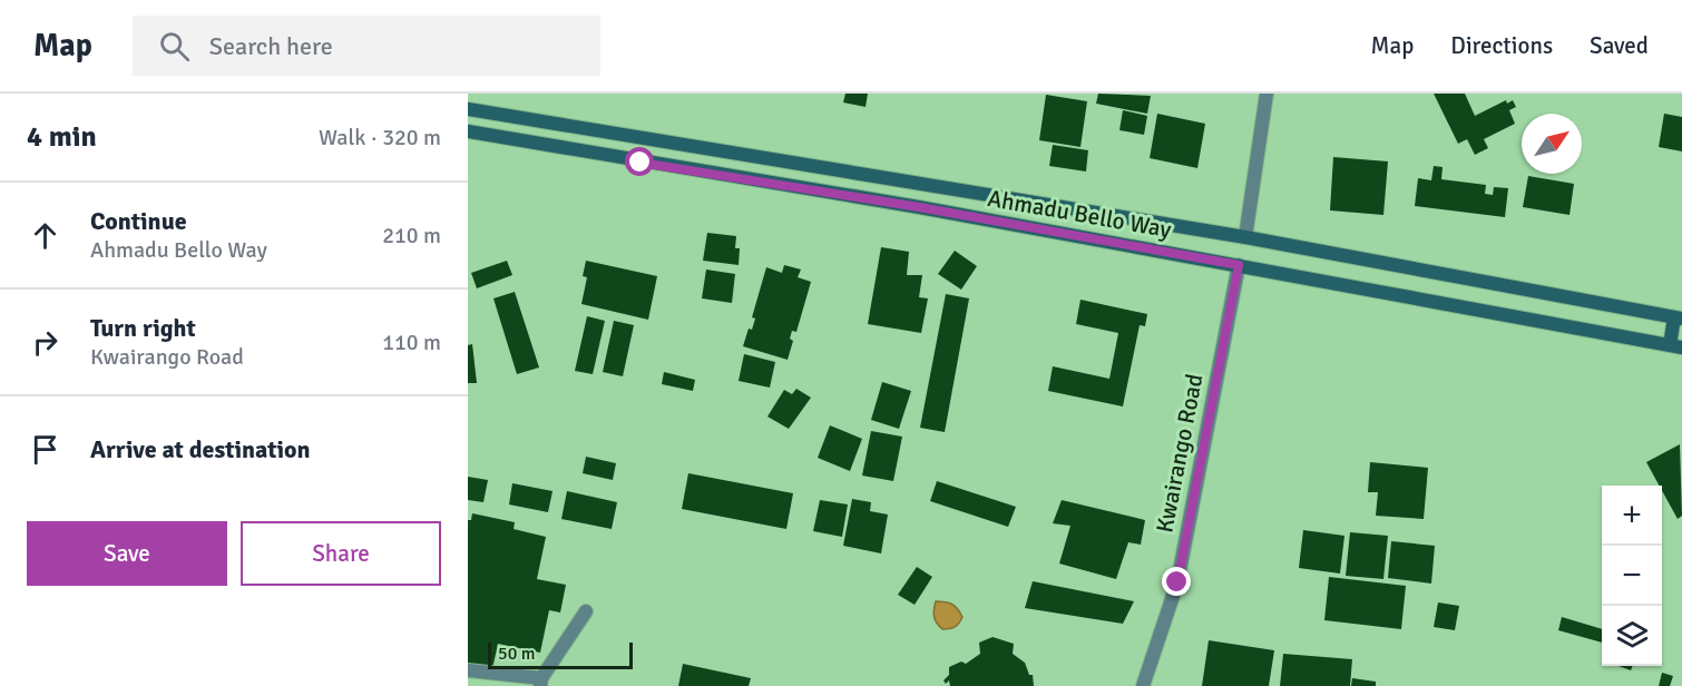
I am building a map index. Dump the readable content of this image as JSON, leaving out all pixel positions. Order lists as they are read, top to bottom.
{
  "streets": {
    "main road": ["Ahmadu Bello Way"],
    "street": ["Kwairango Road"]
  },
  "crossings": [
    ["Ahmadu Bello Way", "Kwairango Road"]
  ],
  "scale_bar": "50 m",
  "north": "top right",
  "page": {
    "header": "Map",
    "search": "Search here",
    "nav": ["Map", "Directions", "Saved"],
    "heading": ["4 min", "Walk · 320 m"],
    "list": [
      ["Continue", "Ahmadu Bello Way", "210 m"],
      ["Turn right", "Kwairango Road", "110 m"],
      "Arrive at destination"
    ],
    "map_buttons": ["+", "−"],
    "buttons": ["Save", "Share"],
    "scale": "50 m"
  }
}
